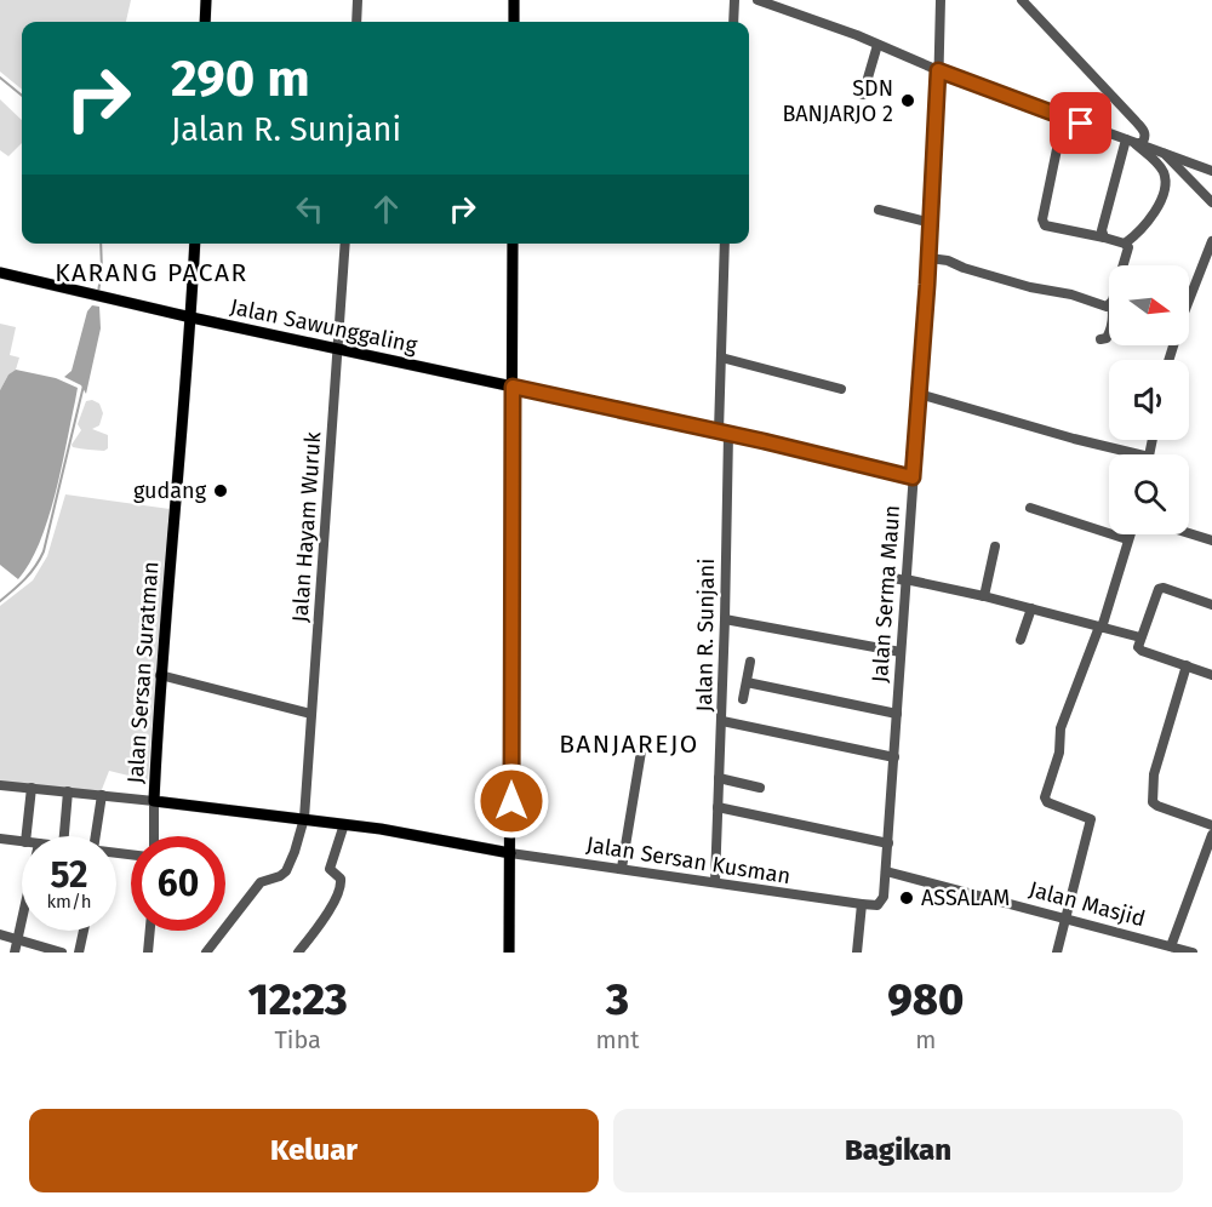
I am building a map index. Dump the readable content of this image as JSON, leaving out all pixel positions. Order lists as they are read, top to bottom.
{
  "streets": {
    "main road": ["Jalan Sawunggaling", "Jalan Sersan Suratman"],
    "street": [
      "Jalan Hayam Wuruk",
      "Jalan Serma Maun",
      "Jalan R. Sunjani",
      "Jalan Sersan Kusman",
      "Jalan Masjid"
    ]
  },
  "crossings": [
    ["Jalan Sawunggaling", "Jalan Hayam Wuruk"],
    ["Jalan Sawunggaling", "Jalan Sersan Suratman"],
    ["Jalan Hayam Wuruk", "Jalan Sersan Suratman"],
    ["Jalan Serma Maun", "Jalan Sersan Kusman"],
    ["Jalan Serma Maun", "Jalan Masjid"],
    ["Jalan R. Sunjani", "Jalan Sersan Kusman"],
    ["Jalan Sersan Suratman", "Jalan Sersan Kusman"]
  ],
  "districts": ["KARANG PACAR", "BANJAREJO"],
  "places": ["SDN BANJARJO 2", "gudang", "ASSALAM"],
  "north": "right",
  "page": {
    "turn": ["290 m", "Jalan R. Sunjani"],
    "speed": "52 km/h",
    "limit": "60",
    "eta": [
      "12:23",
      "Tiba",
      "3",
      "mnt",
      "980",
      "m"
    ],
    "buttons": ["Keluar", "Bagikan"]
  }
}
